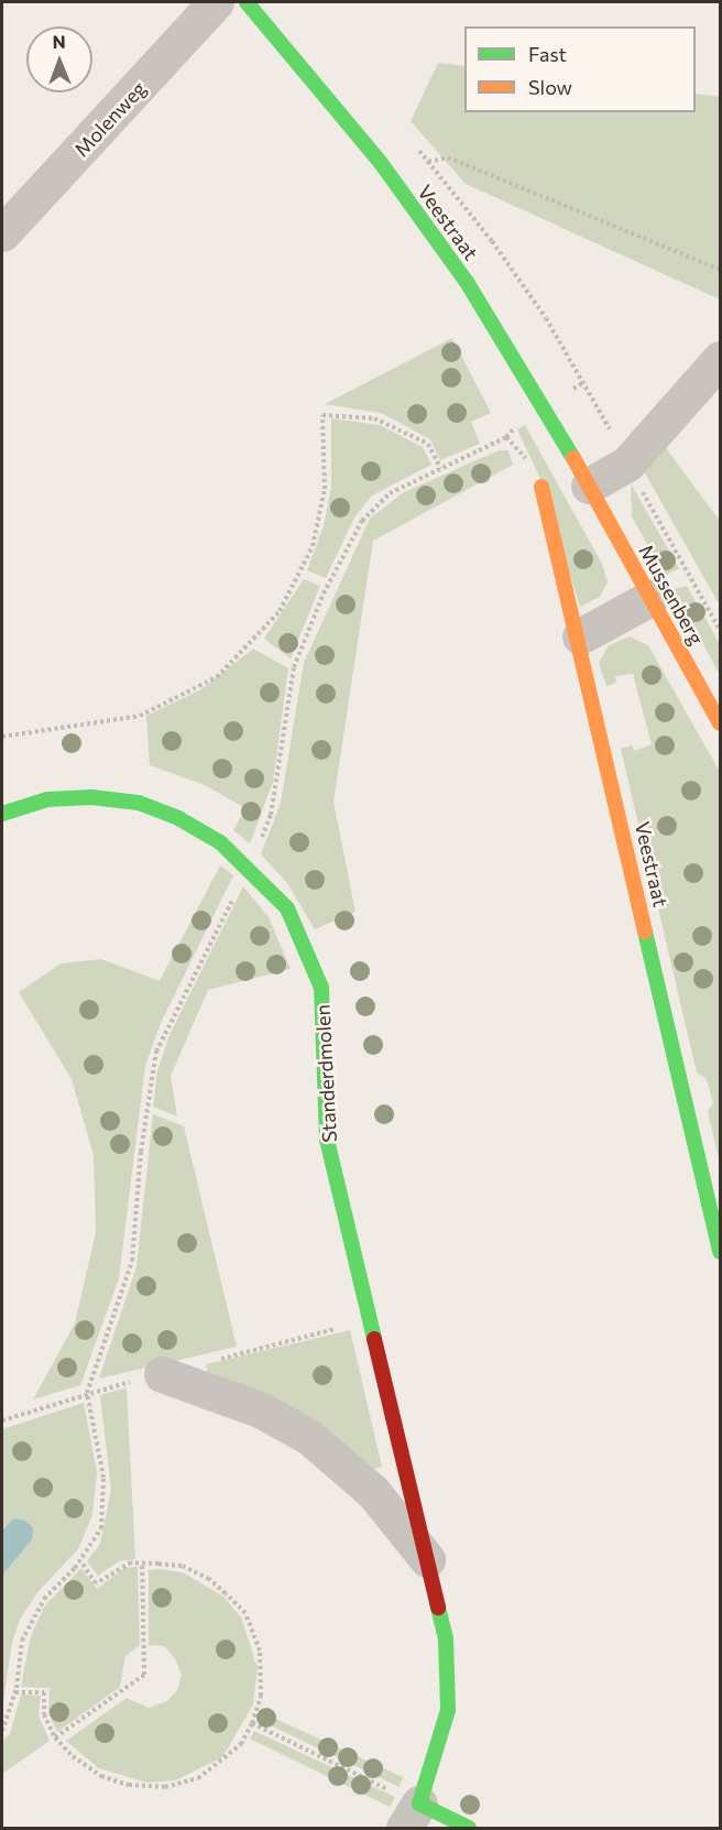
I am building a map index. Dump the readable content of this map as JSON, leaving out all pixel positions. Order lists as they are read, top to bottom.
{
  "streets": {
    "street": [
      "Molenweg",
      "Veestraat",
      "Mussenberg",
      "Standerdmolen"
    ]
  },
  "crossings": [
    ["Veestraat", "Mussenberg"]
  ],
  "legend": ["Fast", "Slow"],
  "north": "top"
}
